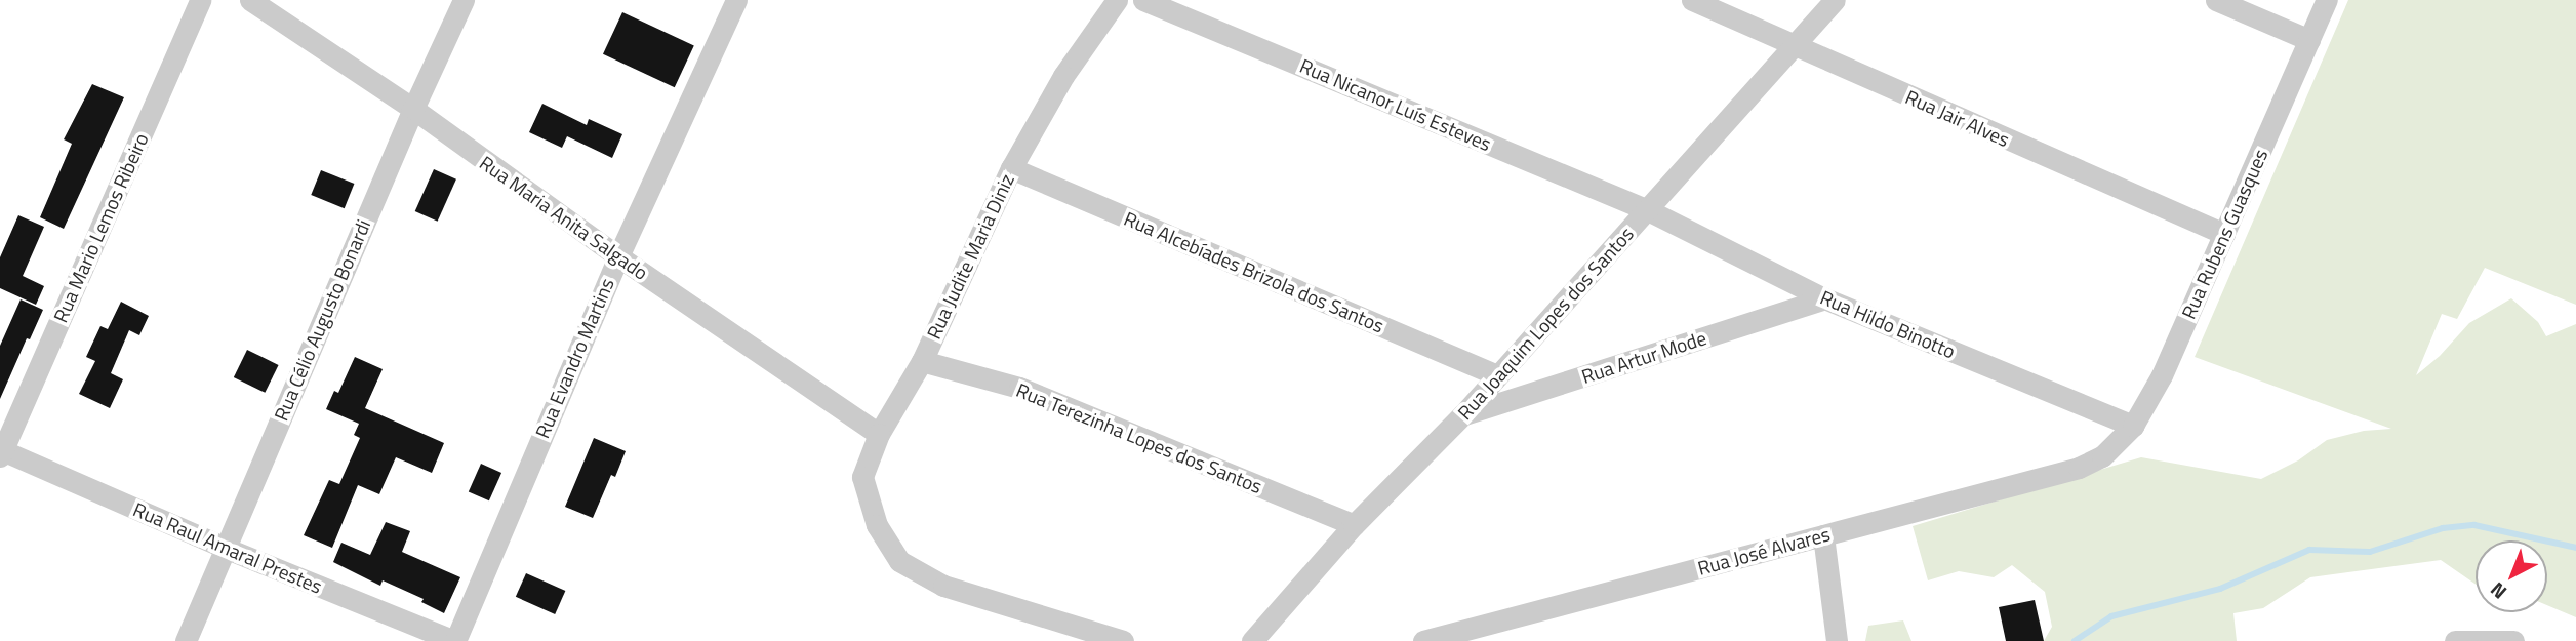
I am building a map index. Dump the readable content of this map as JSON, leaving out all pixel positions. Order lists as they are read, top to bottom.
{
  "streets": {
    "street": [
      "Rua Nicanor Luís Esteves",
      "Rua Jair Alves",
      "Rua Maria Anita Salgado",
      "Rua Mario Lemos Ribeiro",
      "Rua Rubens Guasques",
      "Rua Judite Maria Diniz",
      "Rua Alcebíades Brizola dos Santos",
      "Rua Célio Augusto Bonardi",
      "Rua Joaquim Lopes dos Santos",
      "Rua Hildo Binotto",
      "Rua Artur Mode",
      "Rua Evandro Martins",
      "Rua Terezinha Lopes dos Santos",
      "Rua Raul Amaral Prestes",
      "Rua José Alvares"
    ]
  },
  "crossings": [
    ["Rua Nicanor Luís Esteves", "Rua Joaquim Lopes dos Santos"],
    ["Rua Nicanor Luís Esteves", "Rua Hildo Binotto"],
    ["Rua Jair Alves", "Rua Rubens Guasques"],
    ["Rua Jair Alves", "Rua Joaquim Lopes dos Santos"],
    ["Rua Maria Anita Salgado", "Rua Judite Maria Diniz"],
    ["Rua Maria Anita Salgado", "Rua Célio Augusto Bonardi"],
    ["Rua Maria Anita Salgado", "Rua Evandro Martins"],
    ["Rua Mario Lemos Ribeiro", "Rua Raul Amaral Prestes"],
    ["Rua Rubens Guasques", "Rua Hildo Binotto"],
    ["Rua Rubens Guasques", "Rua José Alvares"],
    ["Rua Judite Maria Diniz", "Rua Alcebíades Brizola dos Santos"],
    ["Rua Judite Maria Diniz", "Rua Terezinha Lopes dos Santos"],
    ["Rua Alcebíades Brizola dos Santos", "Rua Joaquim Lopes dos Santos"],
    ["Rua Célio Augusto Bonardi", "Rua Raul Amaral Prestes"],
    ["Rua Joaquim Lopes dos Santos", "Rua Hildo Binotto"],
    ["Rua Joaquim Lopes dos Santos", "Rua Artur Mode"],
    ["Rua Joaquim Lopes dos Santos", "Rua Terezinha Lopes dos Santos"],
    ["Rua Hildo Binotto", "Rua Artur Mode"],
    ["Rua Evandro Martins", "Rua Raul Amaral Prestes"]
  ],
  "north": "bottom left"
}
